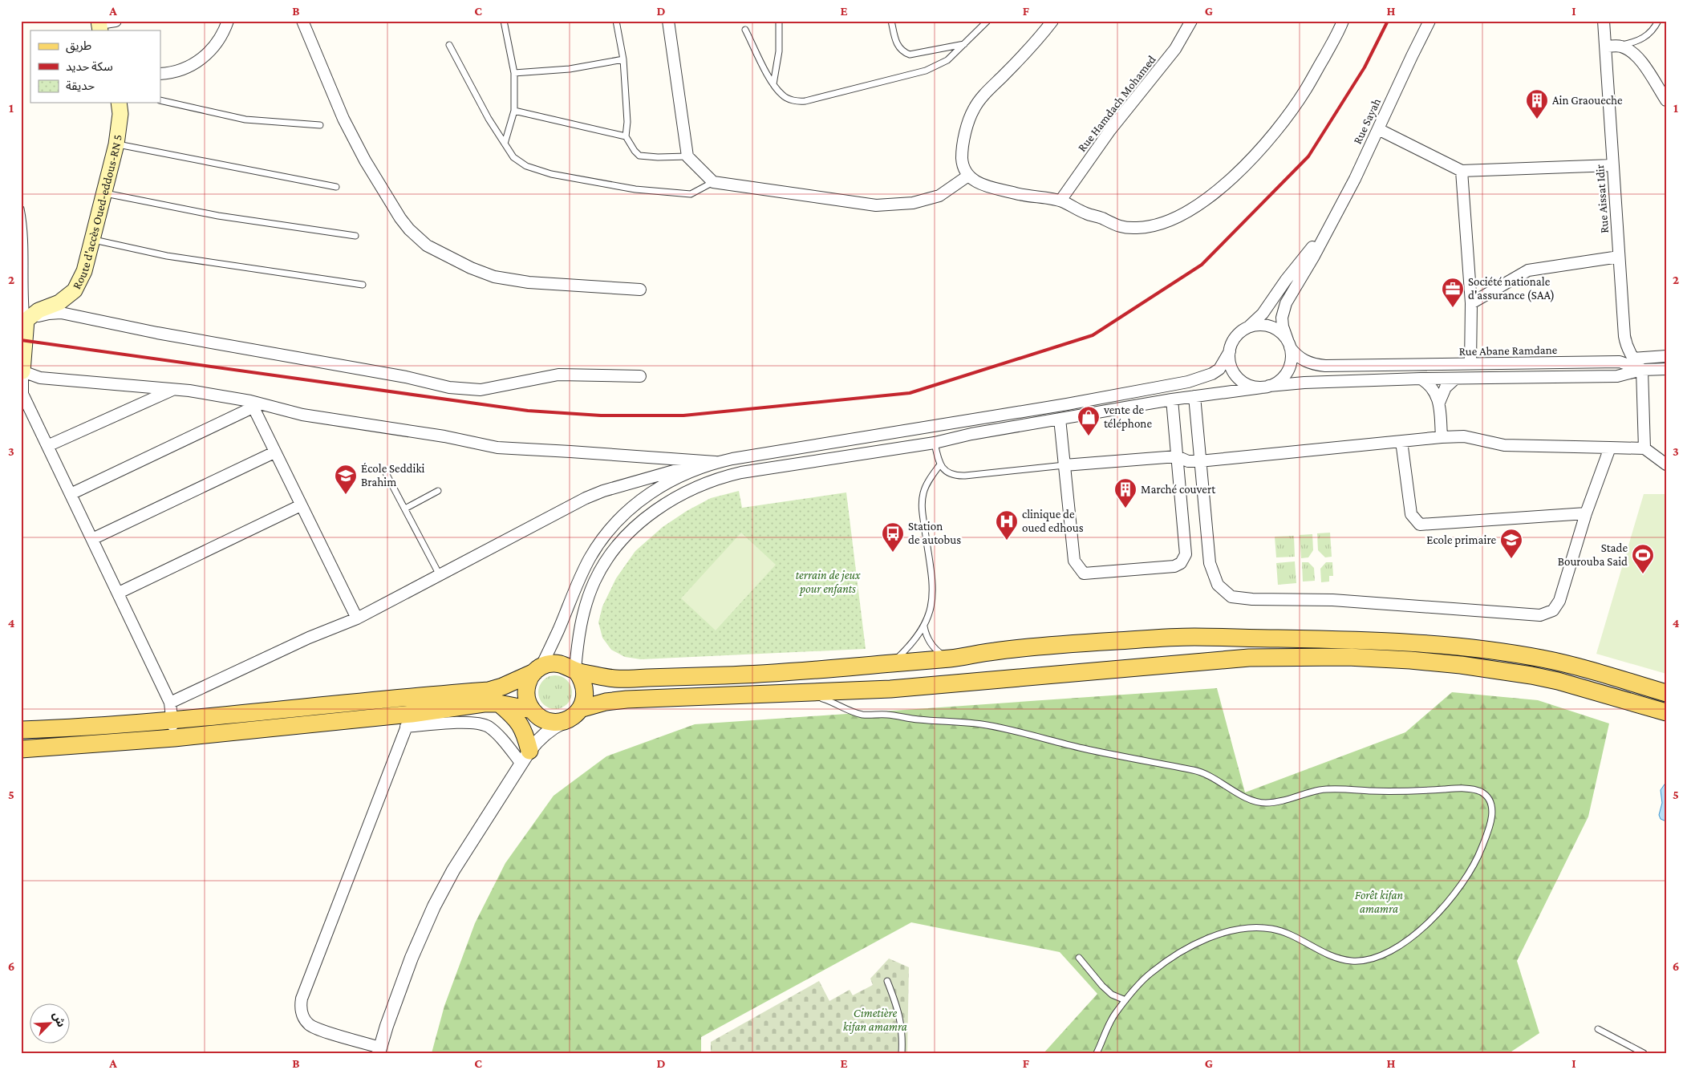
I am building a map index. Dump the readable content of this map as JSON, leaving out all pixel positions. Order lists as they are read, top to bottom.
{
  "streets": {
    "main road": ["Route d'accès Oued-eddous-RN 5"],
    "street": [
      "Rue Hamdach Mohamed",
      "Rue Sayah",
      "Rue Aissat Idir",
      "Rue Abane Ramdane"
    ]
  },
  "crossings": [
    ["Rue Sayah", "Rue Abane Ramdane"],
    ["Rue Aissat Idir", "Rue Abane Ramdane"]
  ],
  "parks": ["terrain de jeux pour enfants", "Forêt kifan amamra", "Cimetière kifan amamra"],
  "places": {
    "building": ["Ain Graoueche", "Marché couvert"],
    "office": ["Société nationale d'assurance (SAA)"],
    "shop": ["vente de téléphone"],
    "school or university": ["École Seddiki Brahim", "Ecole primaire"],
    "hospital": ["clinique de oued edhous"],
    "bus stop": ["Station de autobus"],
    "sports": ["Stade Bourouba Said"]
  },
  "legend": ["طريق", "سكة حديد", "حديقة"],
  "north": "top right",
  "grid": {
    "columns": [
      "A",
      "B",
      "C",
      "D",
      "E",
      "F",
      "G",
      "H",
      "I"
    ],
    "rows": [
      "1",
      "2",
      "3",
      "4",
      "5",
      "6"
    ]
  }
}
